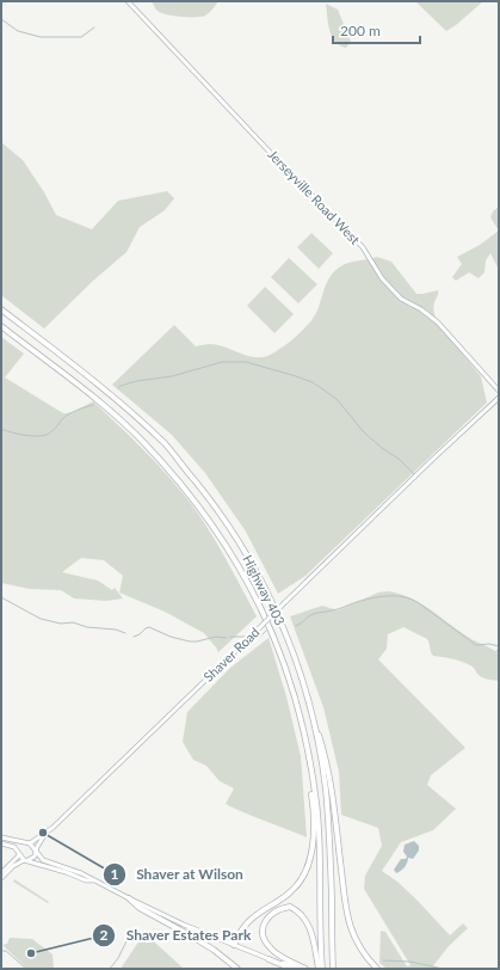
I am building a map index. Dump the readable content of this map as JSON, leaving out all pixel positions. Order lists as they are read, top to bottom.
{
  "streets": {
    "highway": ["Highway 403"],
    "main road": ["Jerseyville Road West", "Shaver Road"]
  },
  "places": ["Shaver at Wilson", "Shaver Estates Park"],
  "scale_bar": "200 m"
}
